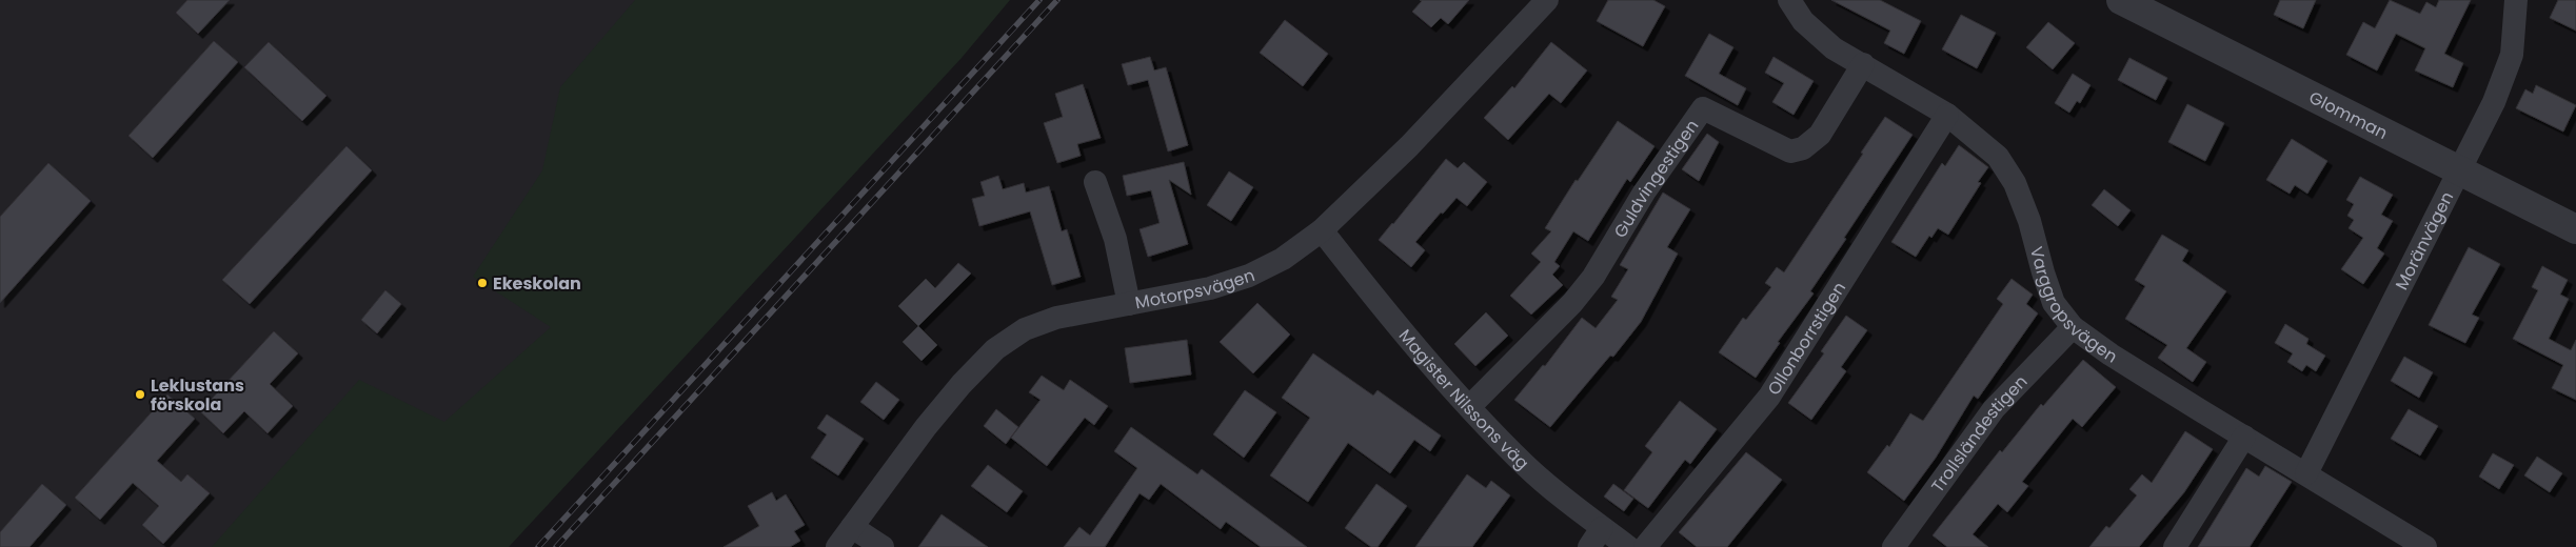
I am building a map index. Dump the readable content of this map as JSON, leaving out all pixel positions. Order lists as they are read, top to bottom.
{
  "streets": {
    "street": [
      "Glomman",
      "Guldvingestigen",
      "Moränvägen",
      "Motorpsvägen",
      "Varggropsvägen",
      "Ollonborrstigen",
      "Magister Nilssons väg",
      "Trollsländestigen"
    ]
  },
  "crossings": [
    ["Glomman", "Moränvägen"],
    ["Guldvingestigen", "Varggropsvägen"],
    ["Guldvingestigen", "Magister Nilssons väg"],
    ["Moränvägen", "Varggropsvägen"],
    ["Motorpsvägen", "Magister Nilssons väg"],
    ["Varggropsvägen", "Ollonborrstigen"],
    ["Varggropsvägen", "Trollsländestigen"]
  ],
  "places": ["Ekeskolan", "Leklustans förskola"]
}
